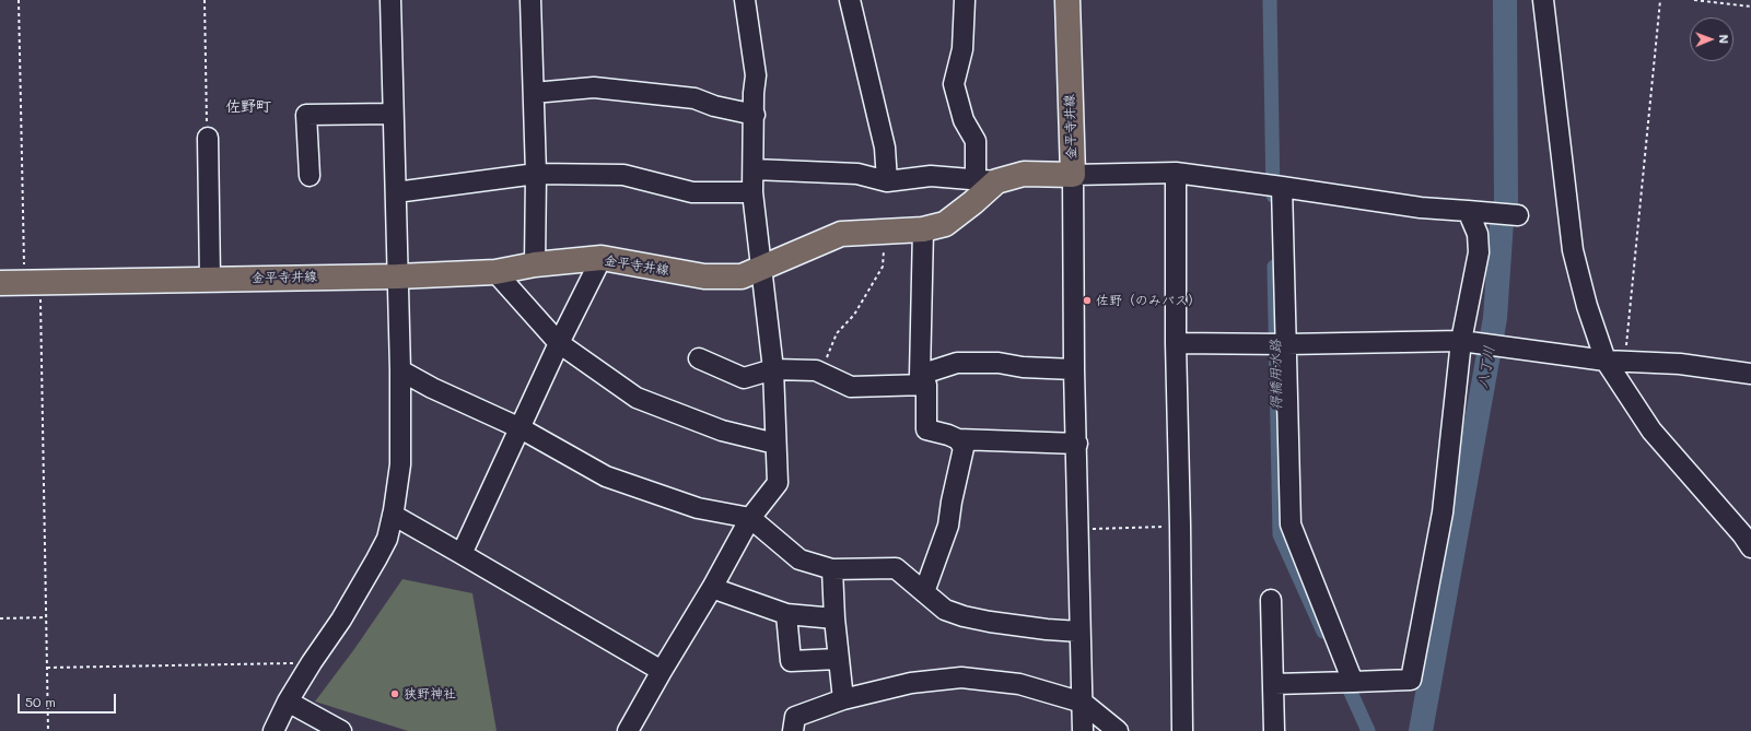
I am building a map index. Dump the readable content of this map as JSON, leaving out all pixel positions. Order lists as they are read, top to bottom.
{
  "streets": {
    "main road": ["金平寺井線"]
  },
  "districts": ["佐野町"],
  "water": ["八丁川", "得橋用水路"],
  "places": ["佐野（のみバス）", "狭野神社"],
  "scale_bar": "50 m",
  "north": "right"
}
